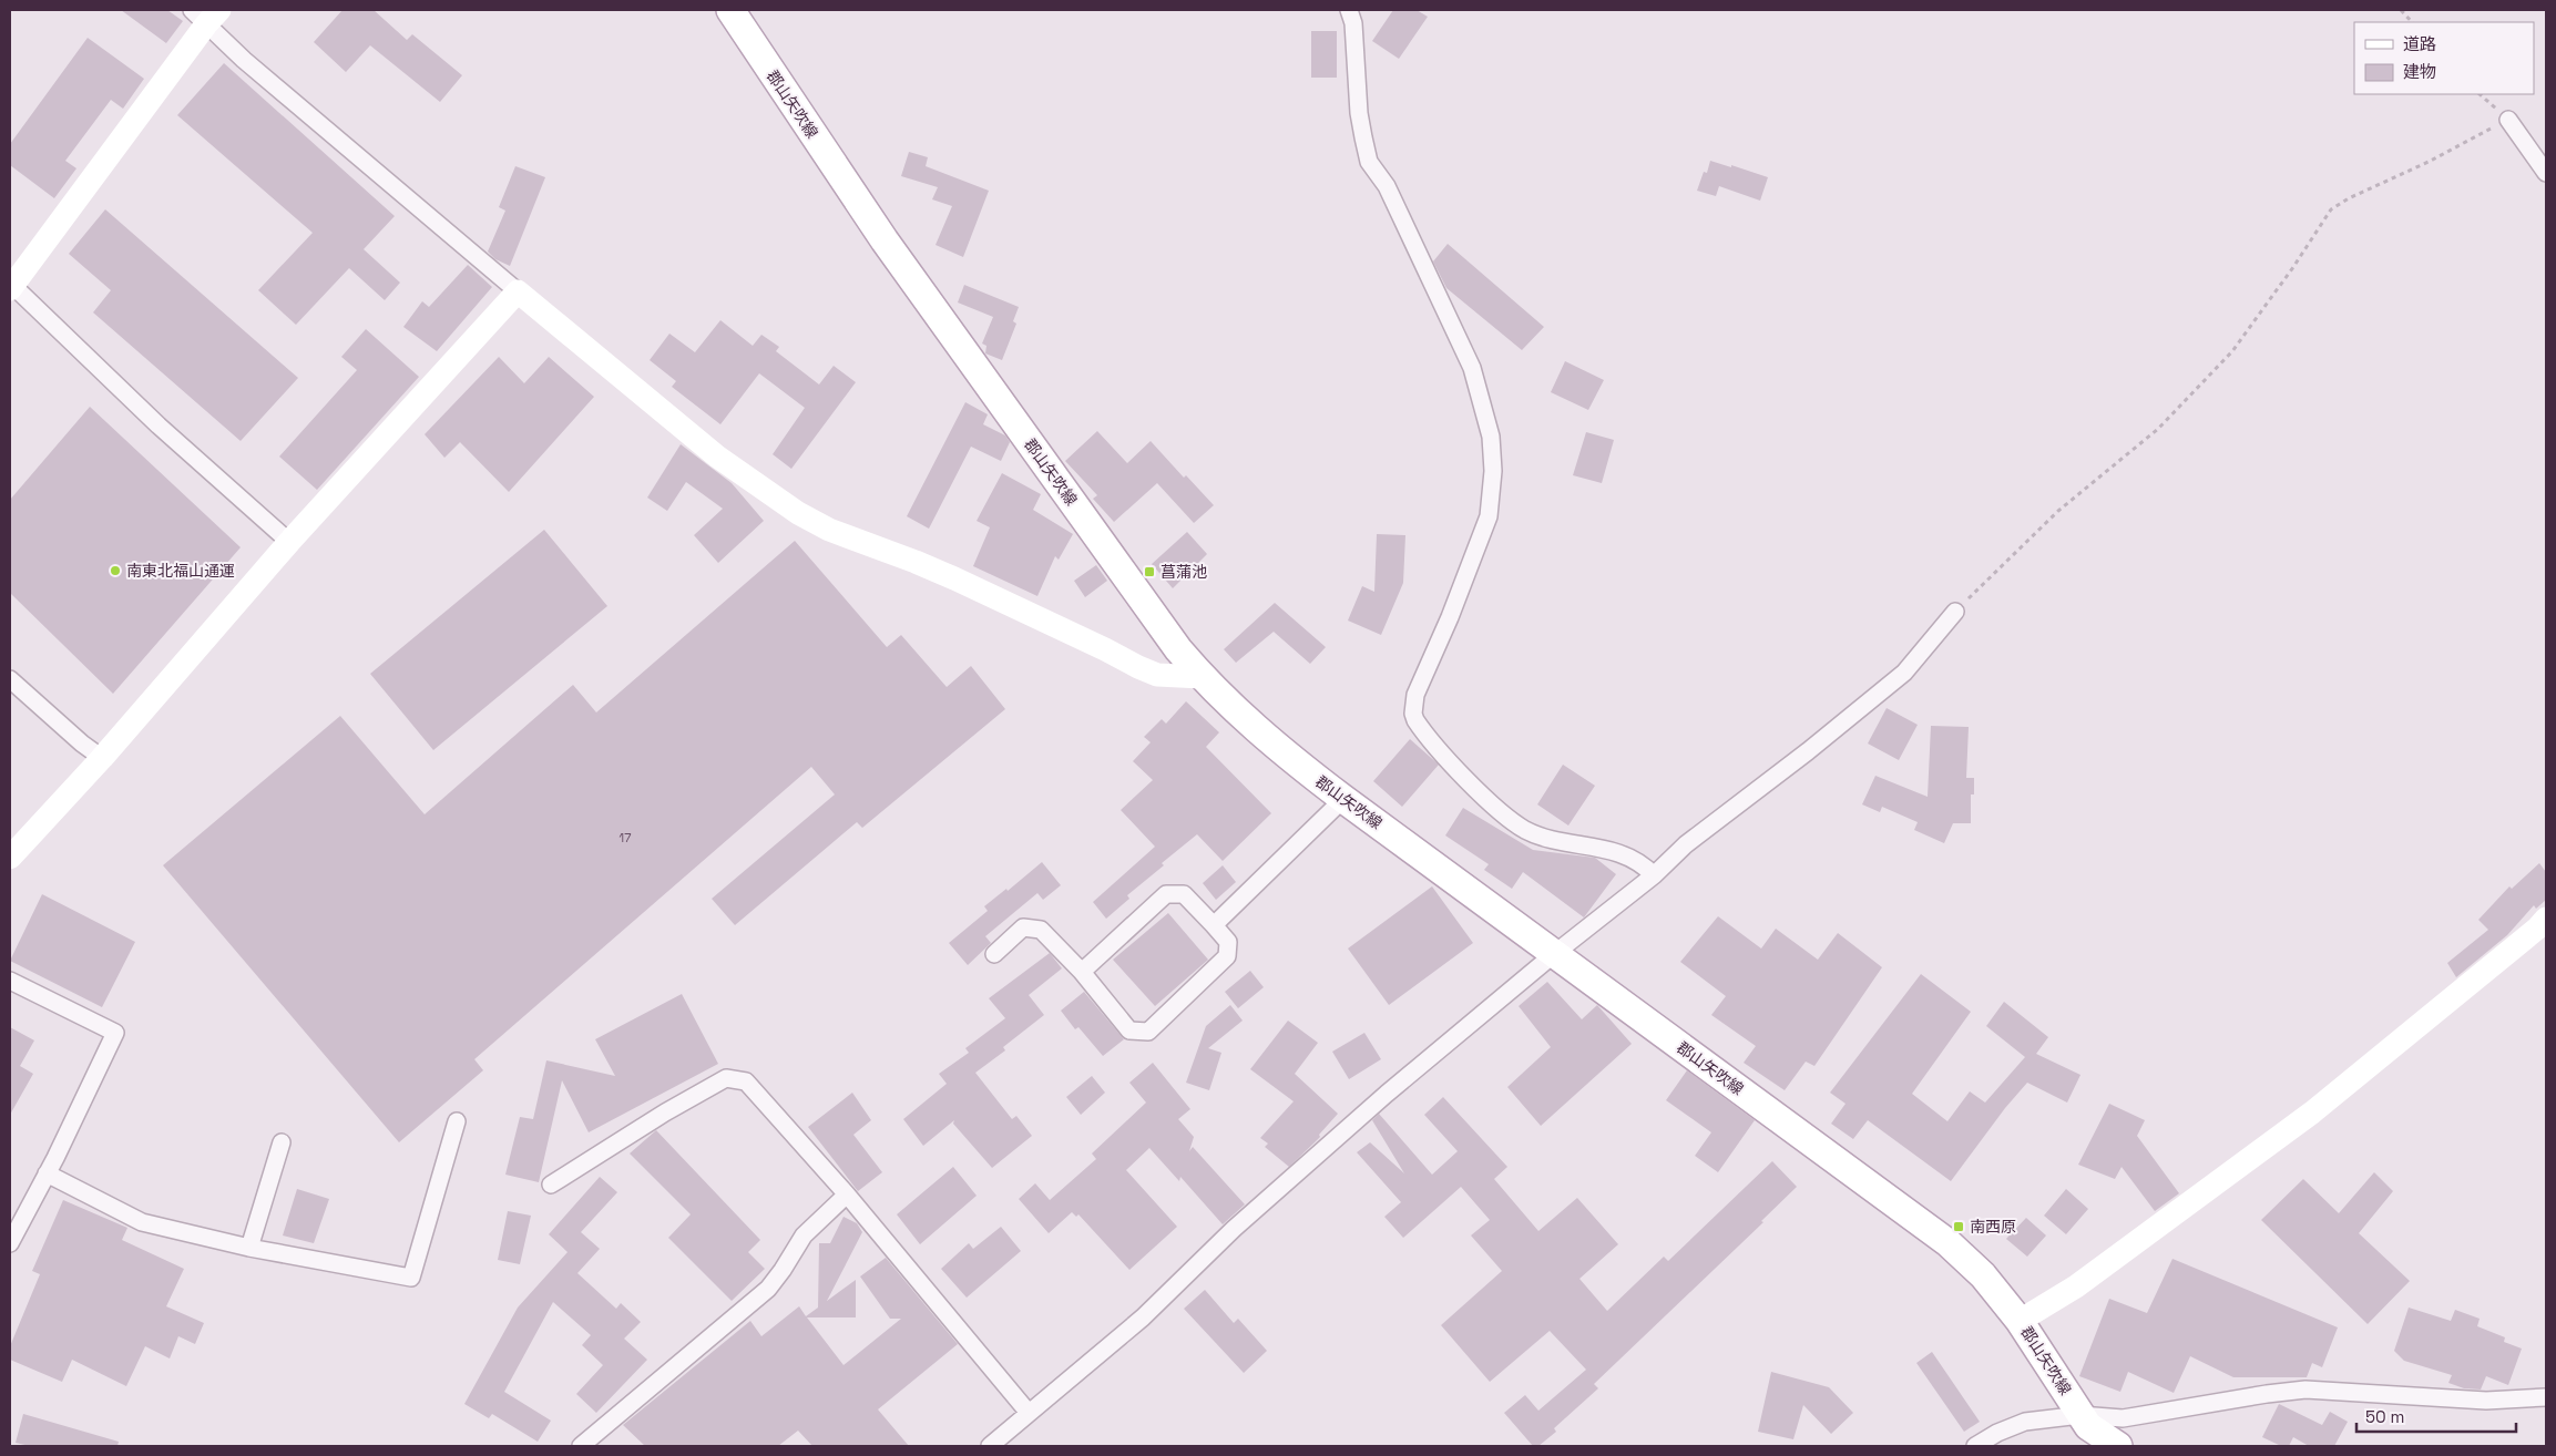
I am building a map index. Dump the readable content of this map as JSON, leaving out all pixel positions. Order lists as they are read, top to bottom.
{
  "streets": {
    "main road": ["郡山矢吹線"]
  },
  "places": {
    "other": ["南東北福山通運"],
    "transit": ["菖蒲池", "南西原"]
  },
  "house_numbers": ["17"],
  "legend": ["道路", "建物"],
  "scale_bar": "50 m"
}
